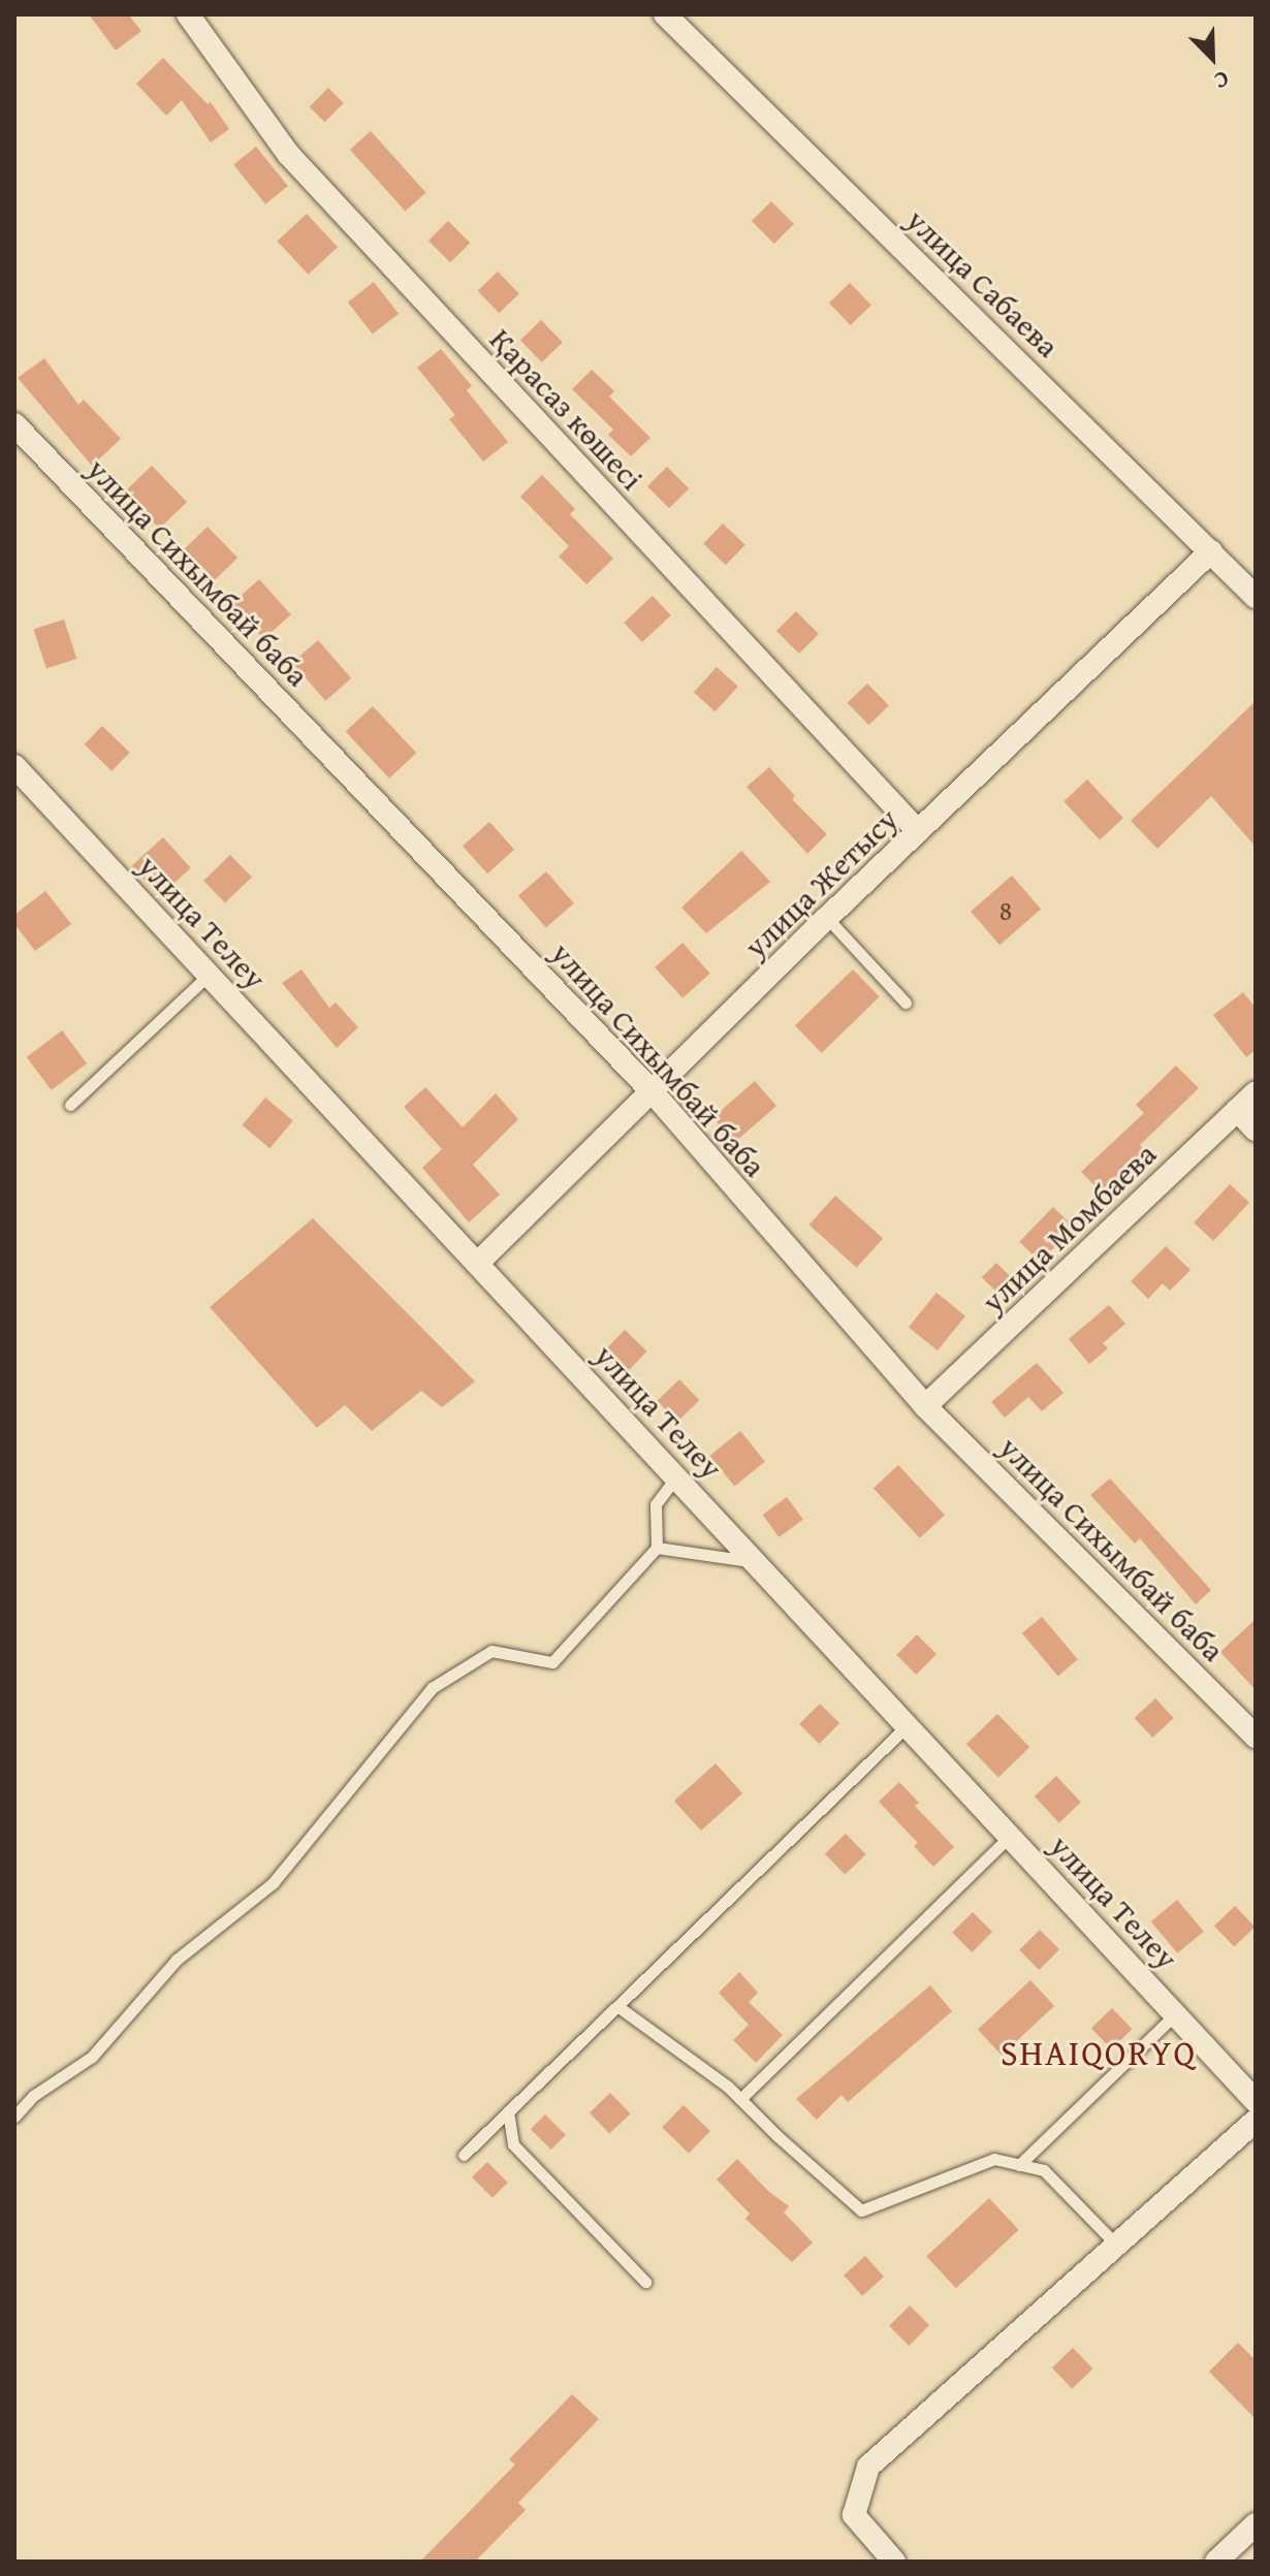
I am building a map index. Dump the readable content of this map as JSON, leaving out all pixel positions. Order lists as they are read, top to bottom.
{
  "streets": {
    "street": [
      "улица Сабаева",
      "Қарасаз көшесі",
      "улица Сихымбай баба",
      "улица Жетысу",
      "улица Телеу",
      "улица Момбаева"
    ]
  },
  "crossings": [
    ["улица Сабаева", "улица Жетысу"],
    ["Қарасаз көшесі", "улица Жетысу"],
    ["улица Сихымбай баба", "улица Жетысу"],
    ["улица Сихымбай баба", "улица Момбаева"],
    ["улица Жетысу", "улица Телеу"]
  ],
  "districts": ["SHAIQORYQ"],
  "house_numbers": ["8"],
  "north": "bottom right"
}
